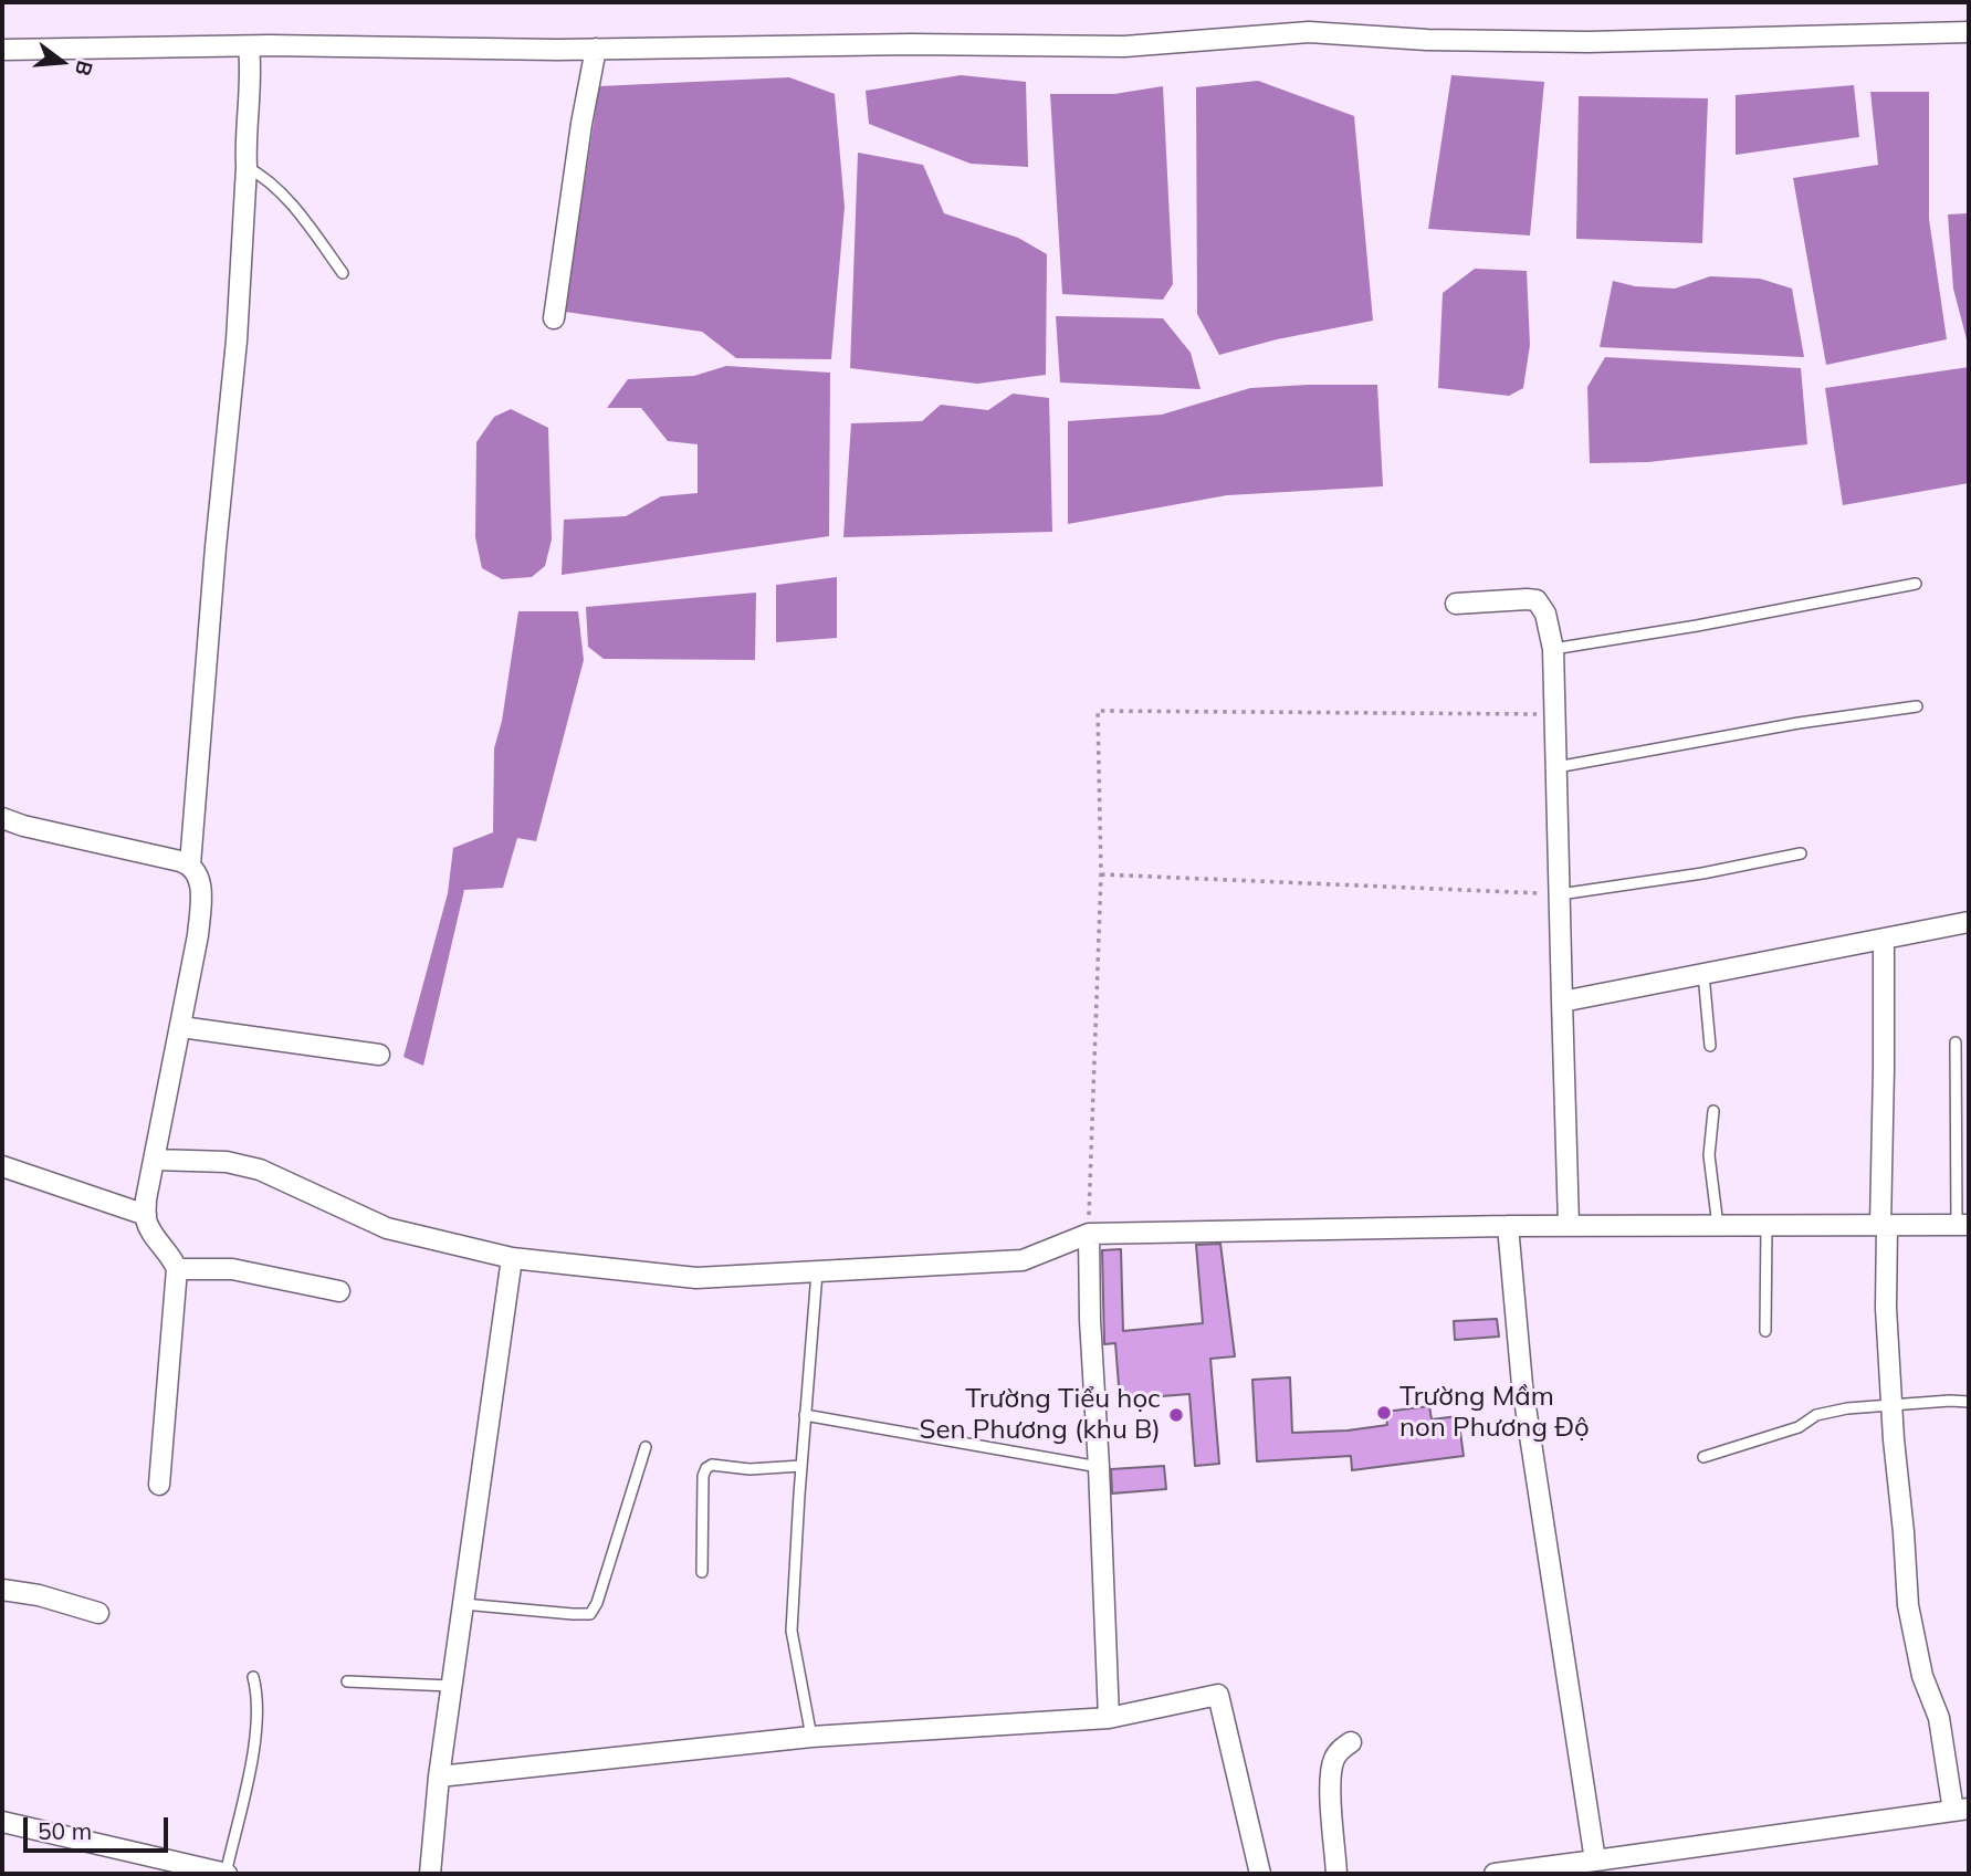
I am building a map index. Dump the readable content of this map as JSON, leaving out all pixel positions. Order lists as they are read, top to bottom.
{
  "places": ["Trường Mầm non Phương Độ", "Trường Tiểu học Sen Phương (khu B)"],
  "scale_bar": "50 m",
  "north": "right"
}
